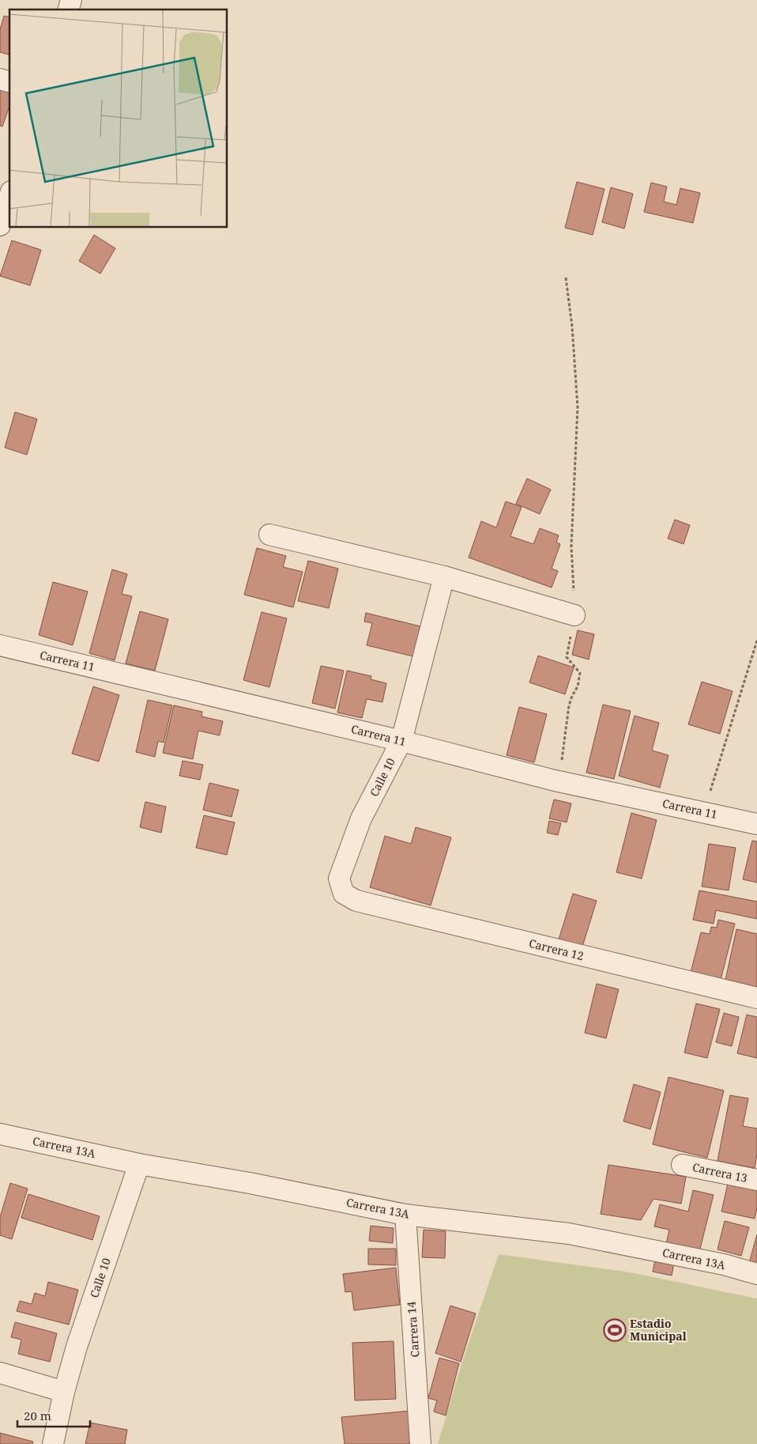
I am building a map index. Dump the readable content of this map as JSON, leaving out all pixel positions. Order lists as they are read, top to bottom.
{
  "streets": {
    "street": [
      "Carrera 11",
      "Calle 10",
      "Carrera 12",
      "Carrera 13A",
      "Carrera 13",
      "Carrera 14"
    ]
  },
  "crossings": [
    ["Carrera 11", "Calle 10"],
    ["Calle 10", "Carrera 12"],
    ["Calle 10", "Carrera 13A"],
    ["Carrera 13A", "Carrera 14"]
  ],
  "places": {
    "sports": ["Estadio Municipal"]
  },
  "scale_bar": "20 m"
}
